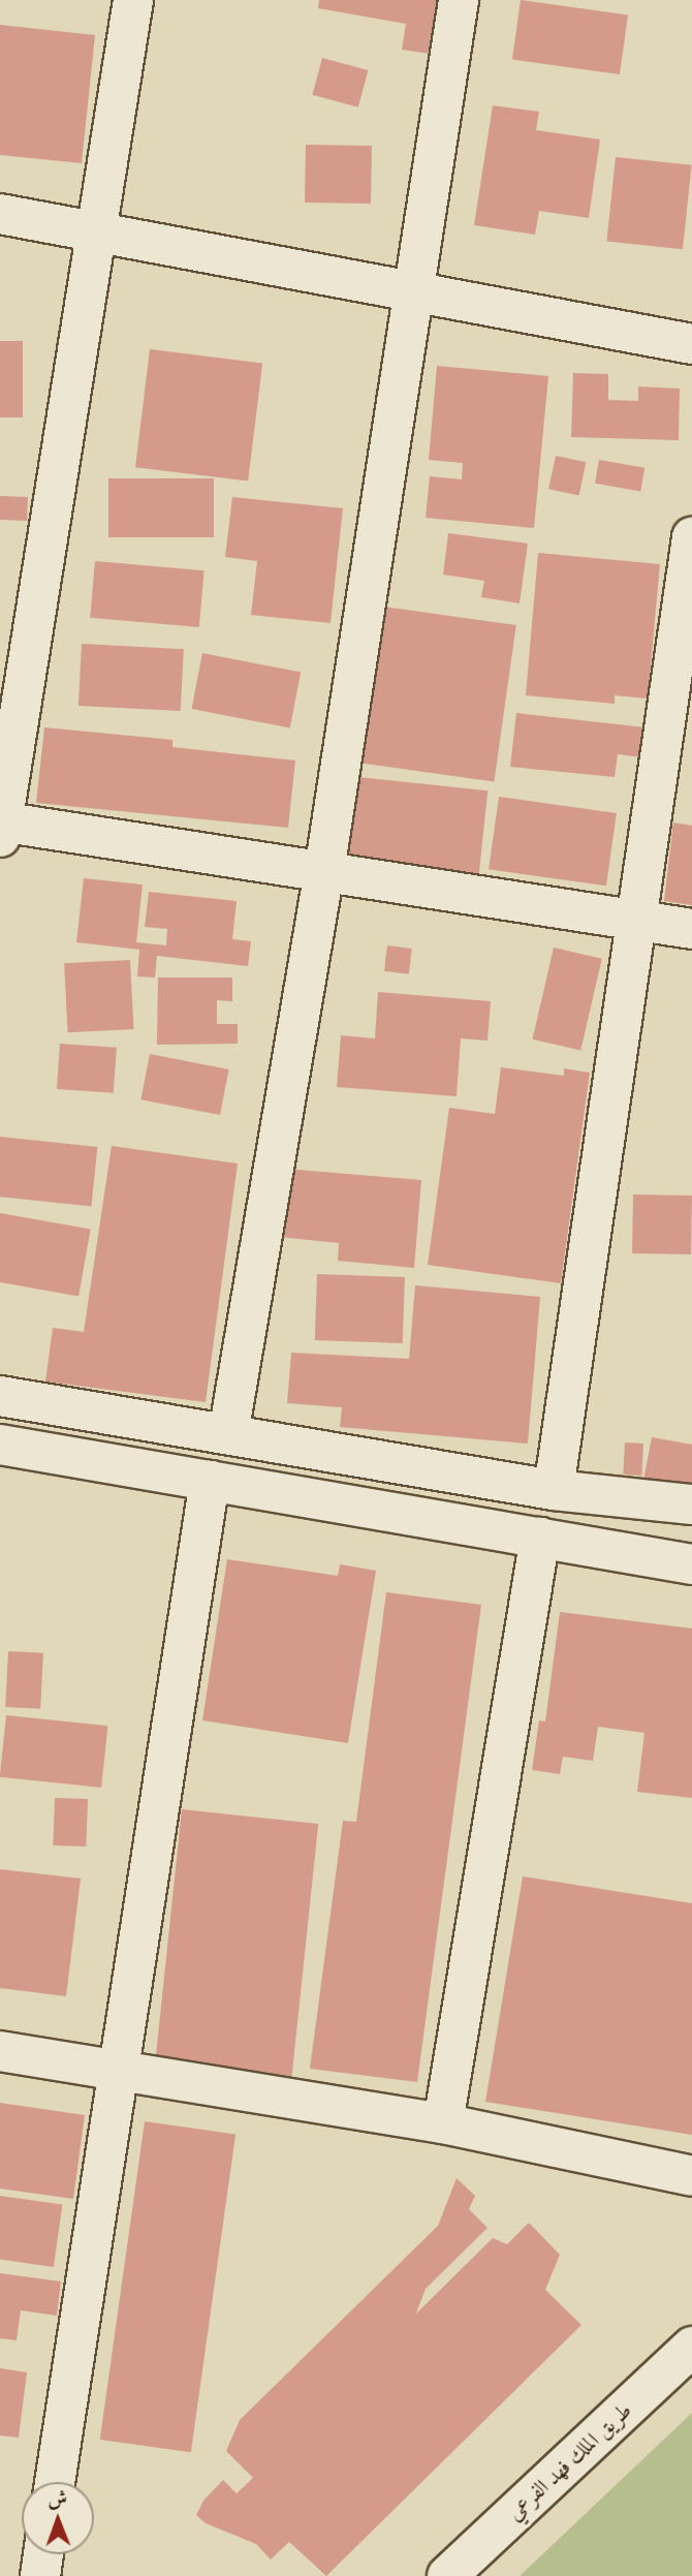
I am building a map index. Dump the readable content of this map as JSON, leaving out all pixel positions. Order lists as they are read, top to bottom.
{
  "streets": {
    "street": ["طريق الملك فهد الفرعي"]
  },
  "north": "top"
}
